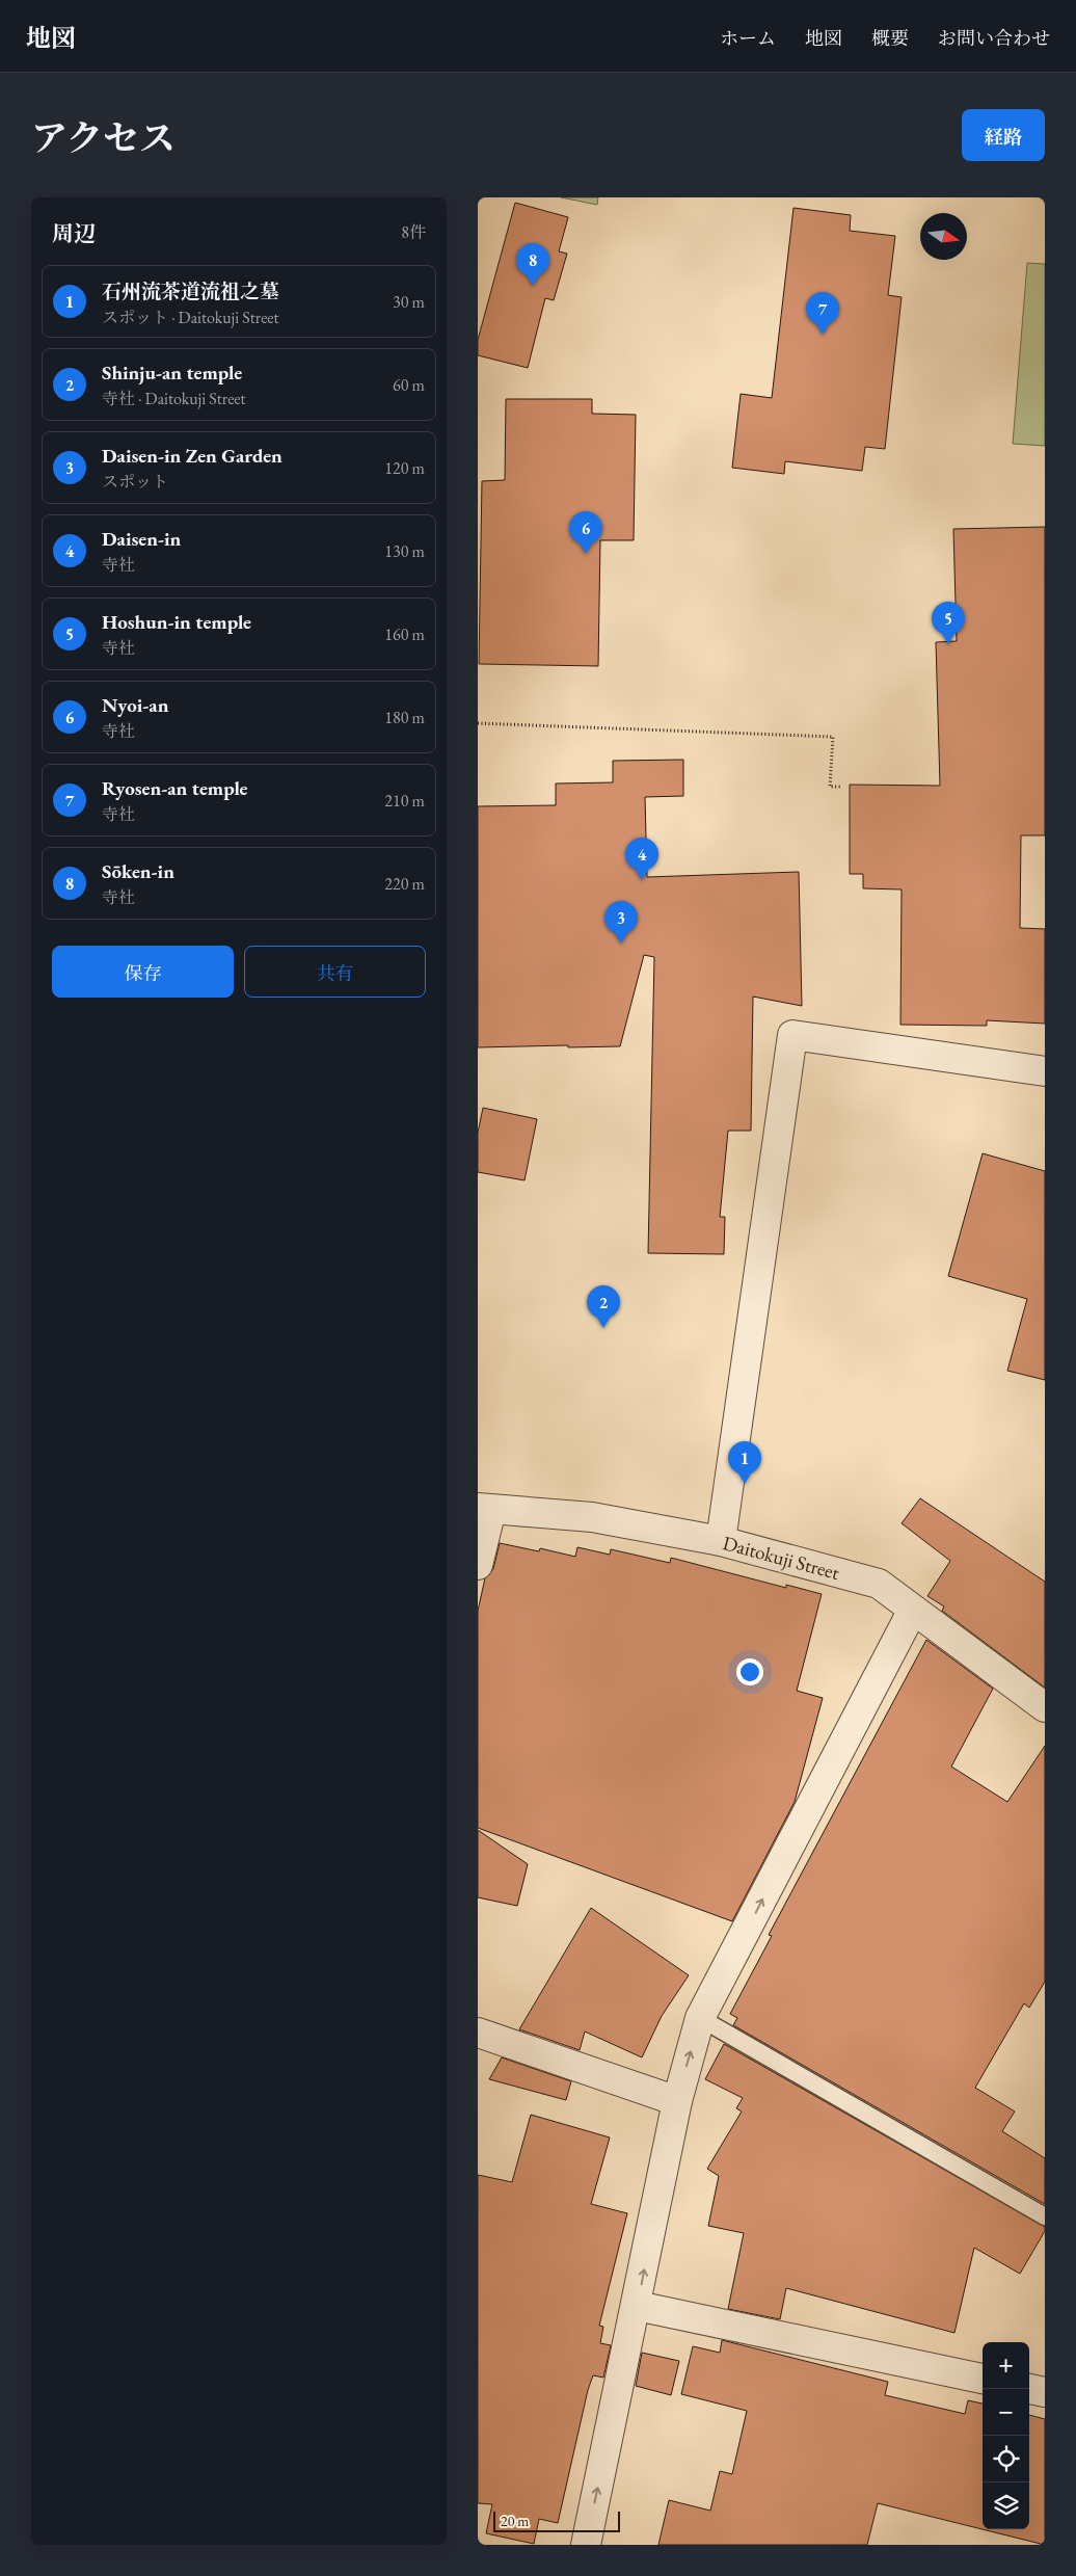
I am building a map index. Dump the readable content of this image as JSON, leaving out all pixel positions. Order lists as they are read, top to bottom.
{
  "streets": {
    "street": ["Daitokuji Street"]
  },
  "scale_bar": "20 m",
  "north": "right",
  "page": {
    "header": "地図",
    "nav": [
      "ホーム",
      "地図",
      "概要",
      "お問い合わせ"
    ],
    "title": "アクセス",
    "buttons": [
      "経路",
      ["保存", "共有"]
    ],
    "heading": ["周辺", "8件"],
    "pins": [
      "8",
      "7",
      "6",
      "5",
      "4",
      "3",
      "2",
      "1"
    ],
    "list": [
      {
        "mark": "1",
        "name": "石州流茶道流祖之墓",
        "note": "スポット · Daitokuji Street",
        "value": "30 m"
      },
      {
        "mark": "2",
        "name": "Shinju-an temple",
        "note": "寺社 · Daitokuji Street",
        "value": "60 m"
      },
      {
        "mark": "3",
        "name": "Daisen-in Zen Garden",
        "note": "スポット",
        "value": "120 m"
      },
      {
        "mark": "4",
        "name": "Daisen-in",
        "note": "寺社",
        "value": "130 m"
      },
      {
        "mark": "5",
        "name": "Hoshun-in temple",
        "note": "寺社",
        "value": "160 m"
      },
      {
        "mark": "6",
        "name": "Nyoi-an",
        "note": "寺社",
        "value": "180 m"
      },
      {
        "mark": "7",
        "name": "Ryosen-an temple",
        "note": "寺社",
        "value": "210 m"
      },
      {
        "mark": "8",
        "name": "Sōken-in",
        "note": "寺社",
        "value": "220 m"
      }
    ],
    "map_buttons": ["+", "−"],
    "scale": "20 m"
  }
}
